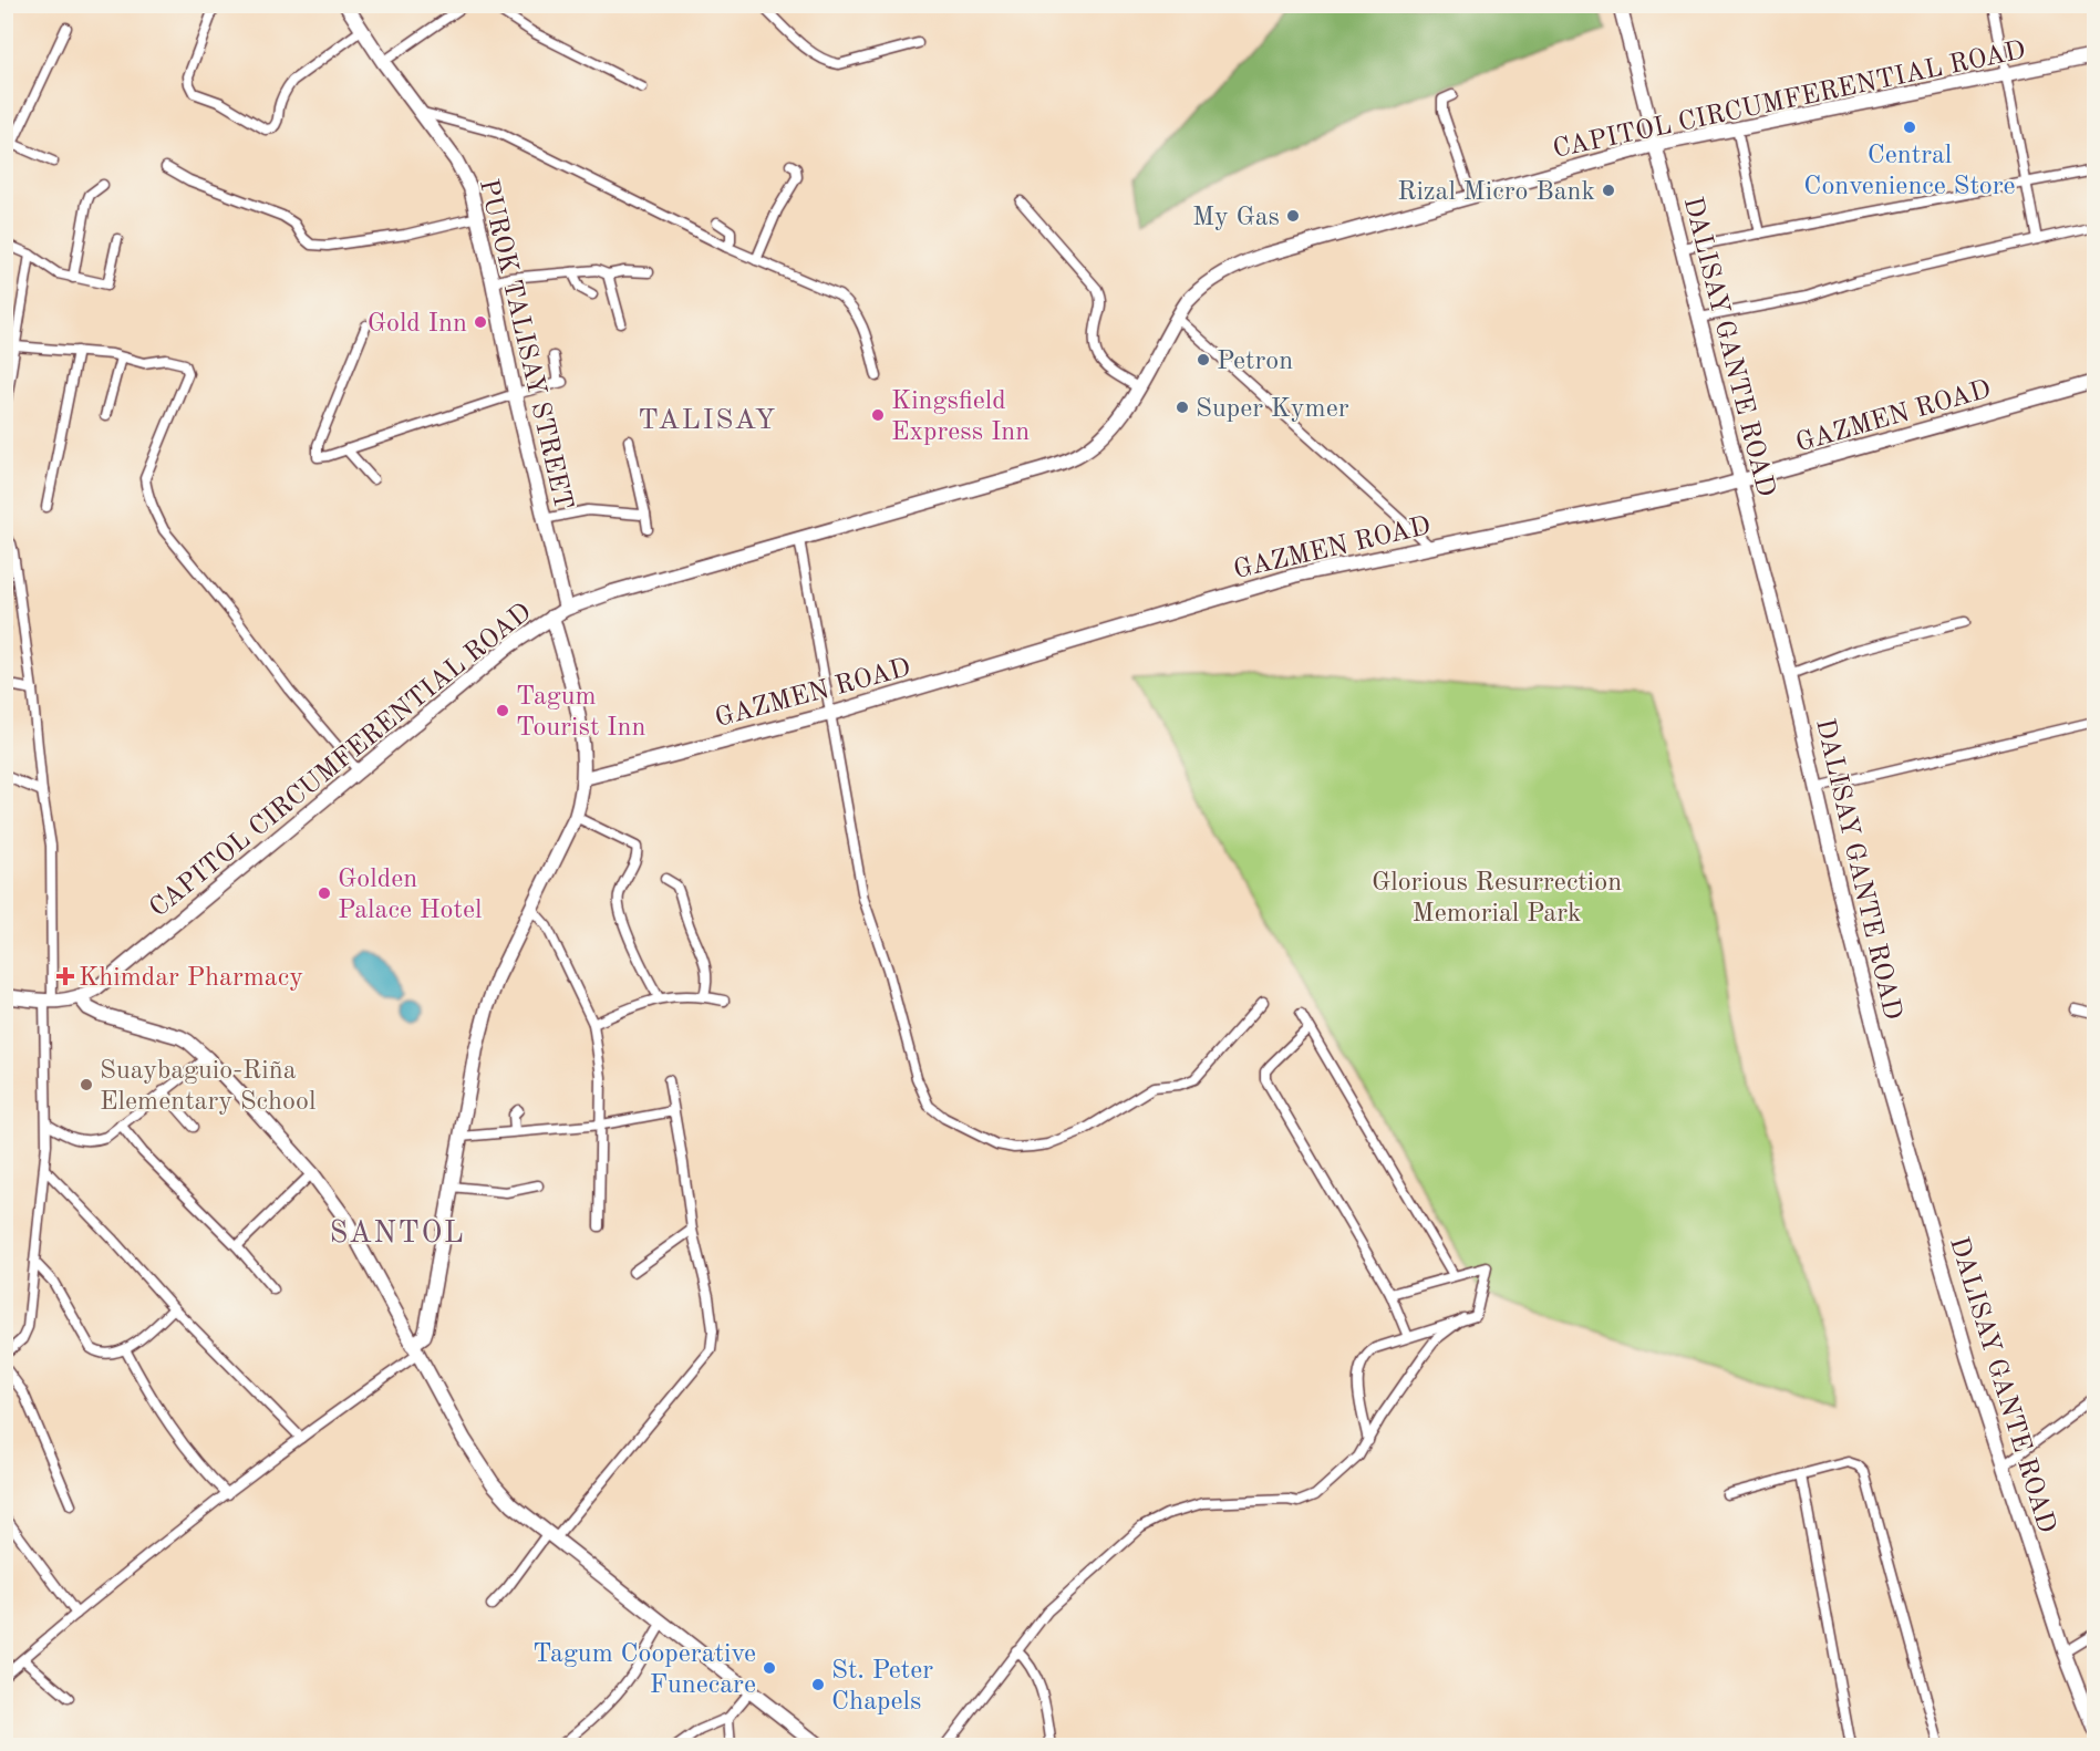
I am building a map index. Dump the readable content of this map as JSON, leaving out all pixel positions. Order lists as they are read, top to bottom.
{
  "streets": {
    "main road": [
      "CAPITOL CIRCUMFERENTIAL ROAD",
      "PUROK TALISAY STREET",
      "DALISAY GANTE ROAD",
      "GAZMEN ROAD"
    ]
  },
  "crossings": [
    ["CAPITOL CIRCUMFERENTIAL ROAD", "PUROK TALISAY STREET"],
    ["CAPITOL CIRCUMFERENTIAL ROAD", "DALISAY GANTE ROAD"],
    ["DALISAY GANTE ROAD", "GAZMEN ROAD"]
  ],
  "districts": ["TALISAY", "SANTOL"],
  "parks": ["Glorious Resurrection Memorial Park"],
  "places": {
    "other": [
      "Central Convenience Store",
      "Rizal Micro Bank",
      "My Gas",
      "Gold Inn",
      "Petron",
      "Super Kymer",
      "Kingsfield Express Inn",
      "Tagum Tourist Inn",
      "Golden Palace Hotel",
      "Suaybaguio-Riña Elementary School",
      "Tagum Cooperative Funecare",
      "St. Peter Chapels"
    ],
    "health": ["Khimdar Pharmacy"]
  }
}
